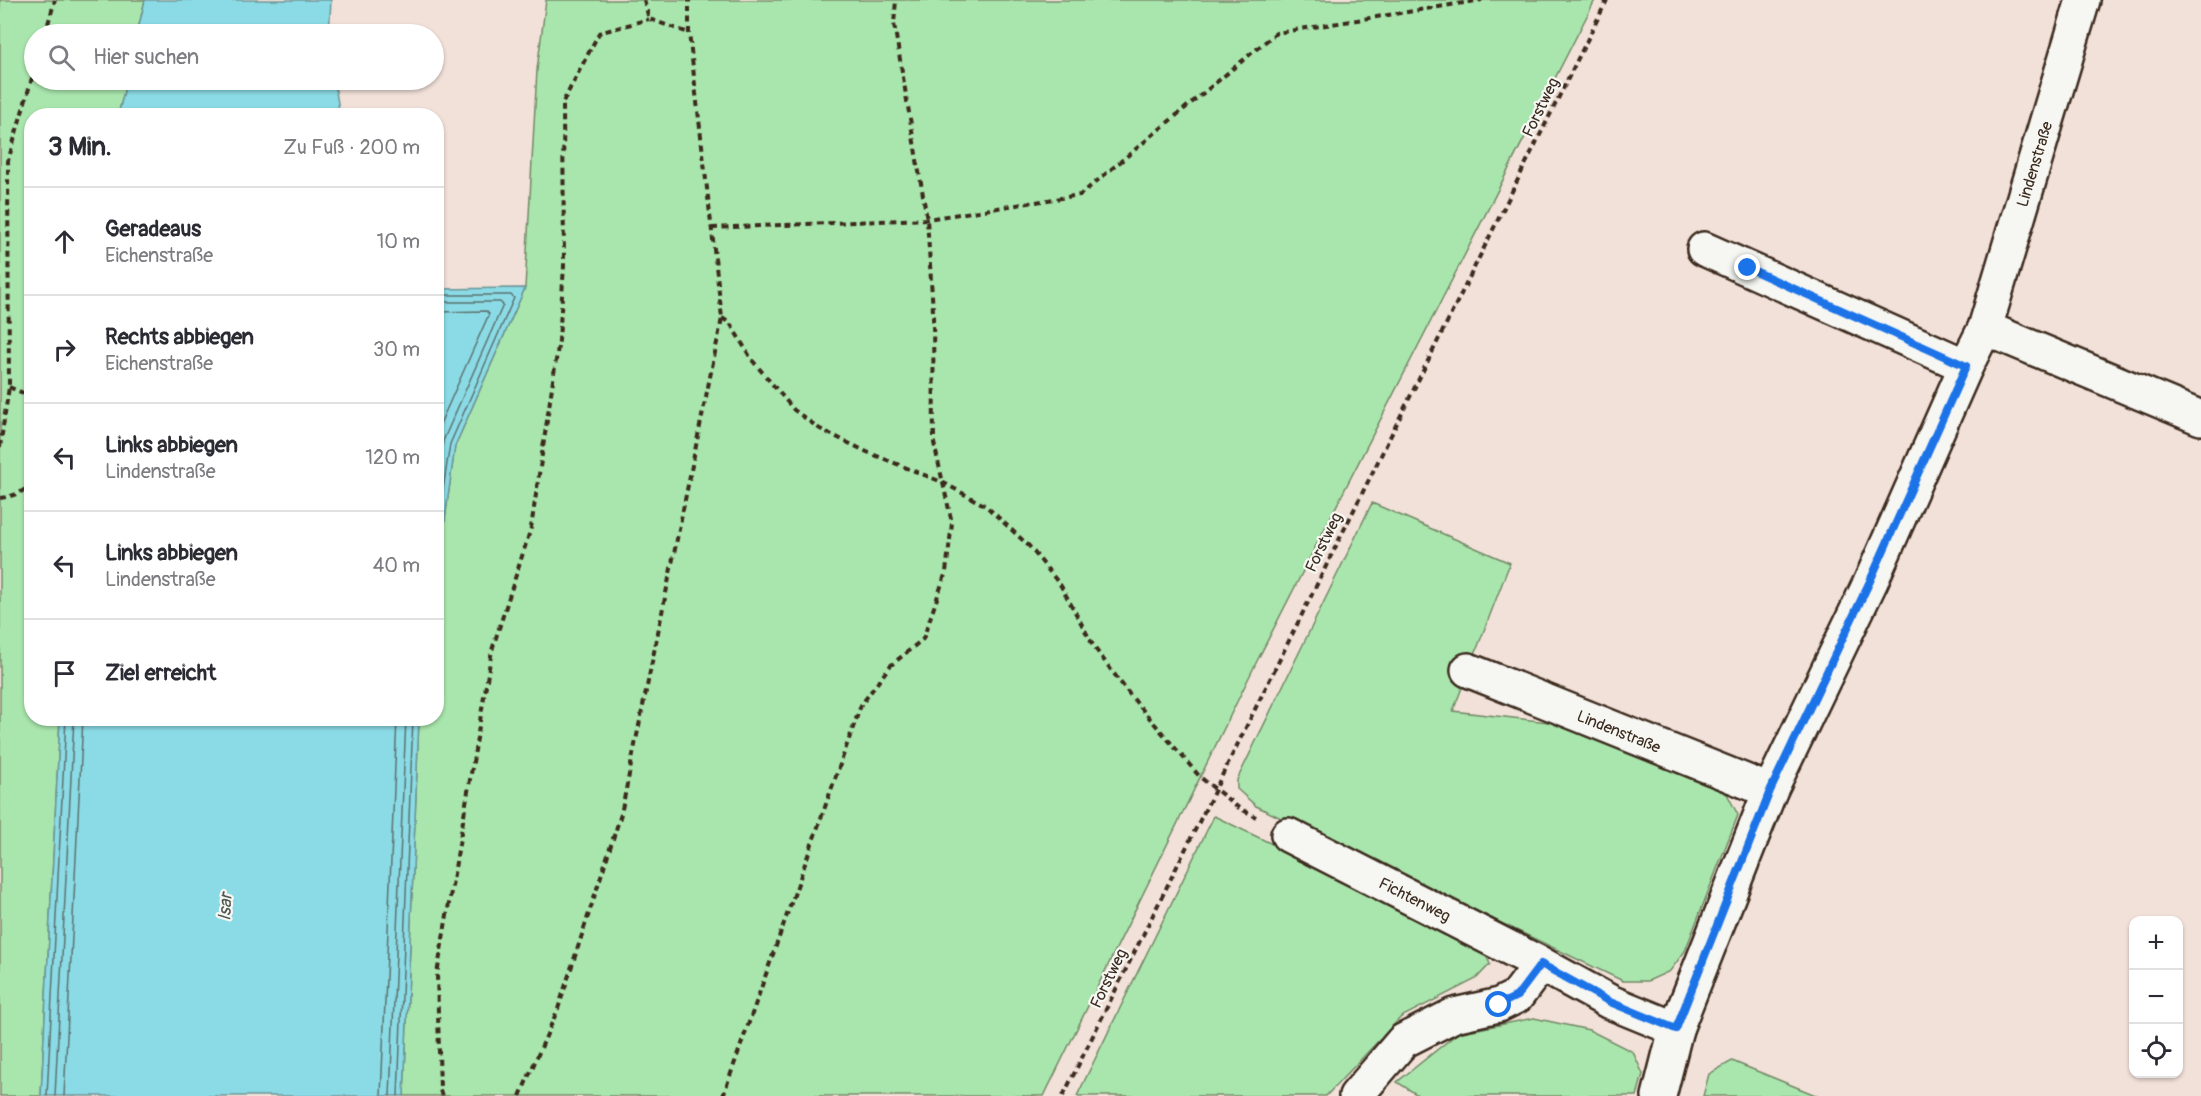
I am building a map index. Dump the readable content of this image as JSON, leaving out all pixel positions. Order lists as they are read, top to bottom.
{
  "streets": {
    "street": ["Lindenstraße", "Fichtenweg"],
    "path": ["Forstweg"]
  },
  "crossings": [
    ["Lindenstraße", "Fichtenweg"]
  ],
  "water": ["Isar"],
  "page": {
    "search": "Hier suchen",
    "heading": ["3 Min.", "Zu Fuß · 200 m"],
    "list": [
      ["Geradeaus", "Eichenstraße", "10 m"],
      ["Rechts abbiegen", "Eichenstraße", "30 m"],
      ["Links abbiegen", "Lindenstraße", "120 m"],
      ["Links abbiegen", "Lindenstraße", "40 m"],
      "Ziel erreicht"
    ],
    "map_buttons": ["+", "−"]
  }
}
